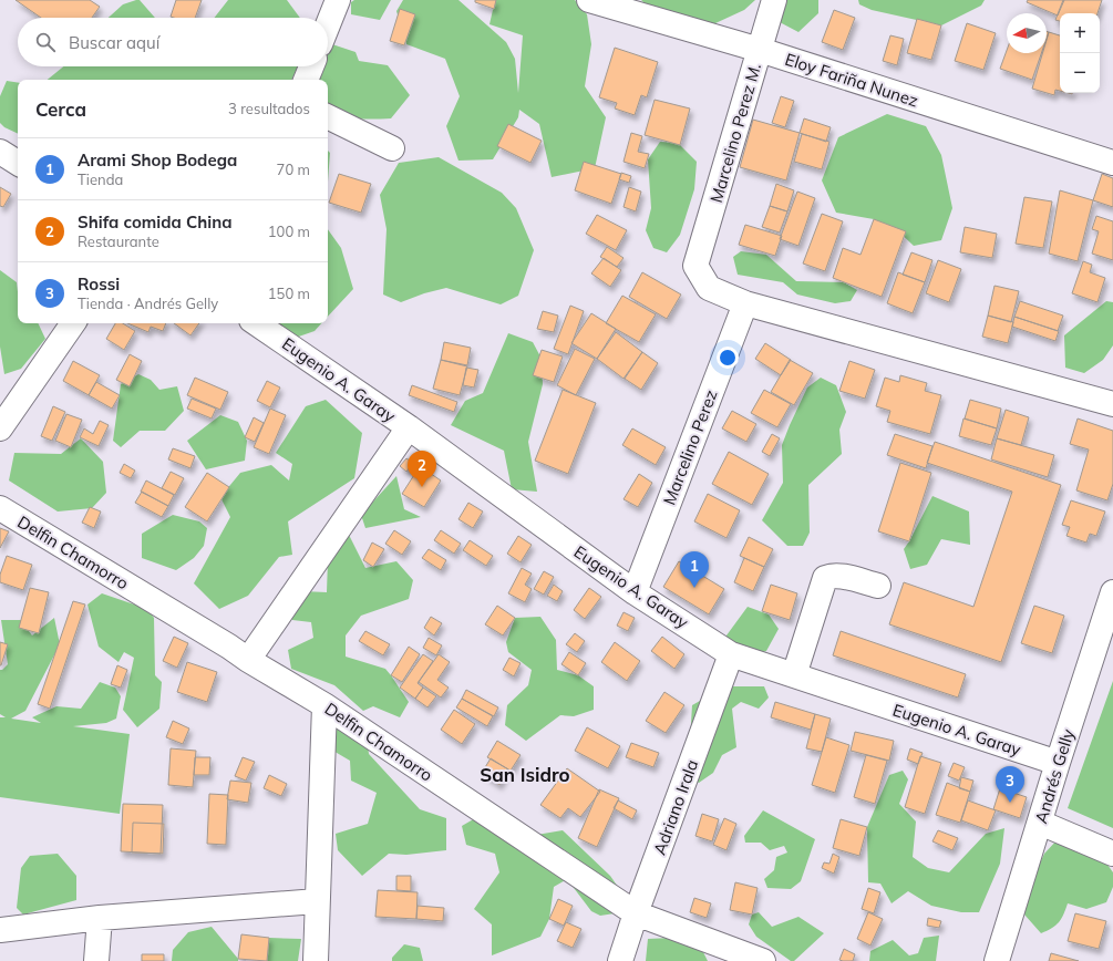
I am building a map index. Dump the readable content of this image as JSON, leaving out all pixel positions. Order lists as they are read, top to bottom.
{
  "streets": {
    "street": [
      "Eloy Fariña Nunez",
      "Marcelino Perez M.",
      "Eugenio A. Garay",
      "Marcelino Perez",
      "Delfin Chamorro",
      "Andrés Gelly",
      "Adriano Irala"
    ]
  },
  "crossings": [
    ["Eloy Fariña Nunez", "Marcelino Perez M."],
    ["Marcelino Perez M.", "Marcelino Perez"],
    ["Eugenio A. Garay", "Marcelino Perez"],
    ["Eugenio A. Garay", "Andrés Gelly"],
    ["Eugenio A. Garay", "Adriano Irala"],
    ["Delfin Chamorro", "Adriano Irala"]
  ],
  "districts": ["San Isidro"],
  "north": "left",
  "page": {
    "map_buttons": ["+", "−"],
    "search": "Buscar aquí",
    "heading": ["Cerca", "3 resultados"],
    "list": [
      {
        "mark": "1",
        "name": "Arami Shop Bodega",
        "note": "Tienda",
        "value": "70 m"
      },
      {
        "mark": "2",
        "name": "Shifa comida China",
        "note": "Restaurante",
        "value": "100 m"
      },
      {
        "mark": "3",
        "name": "Rossi",
        "note": "Tienda · Andrés Gelly",
        "value": "150 m"
      }
    ],
    "pins": ["2", "1", "3"]
  }
}
